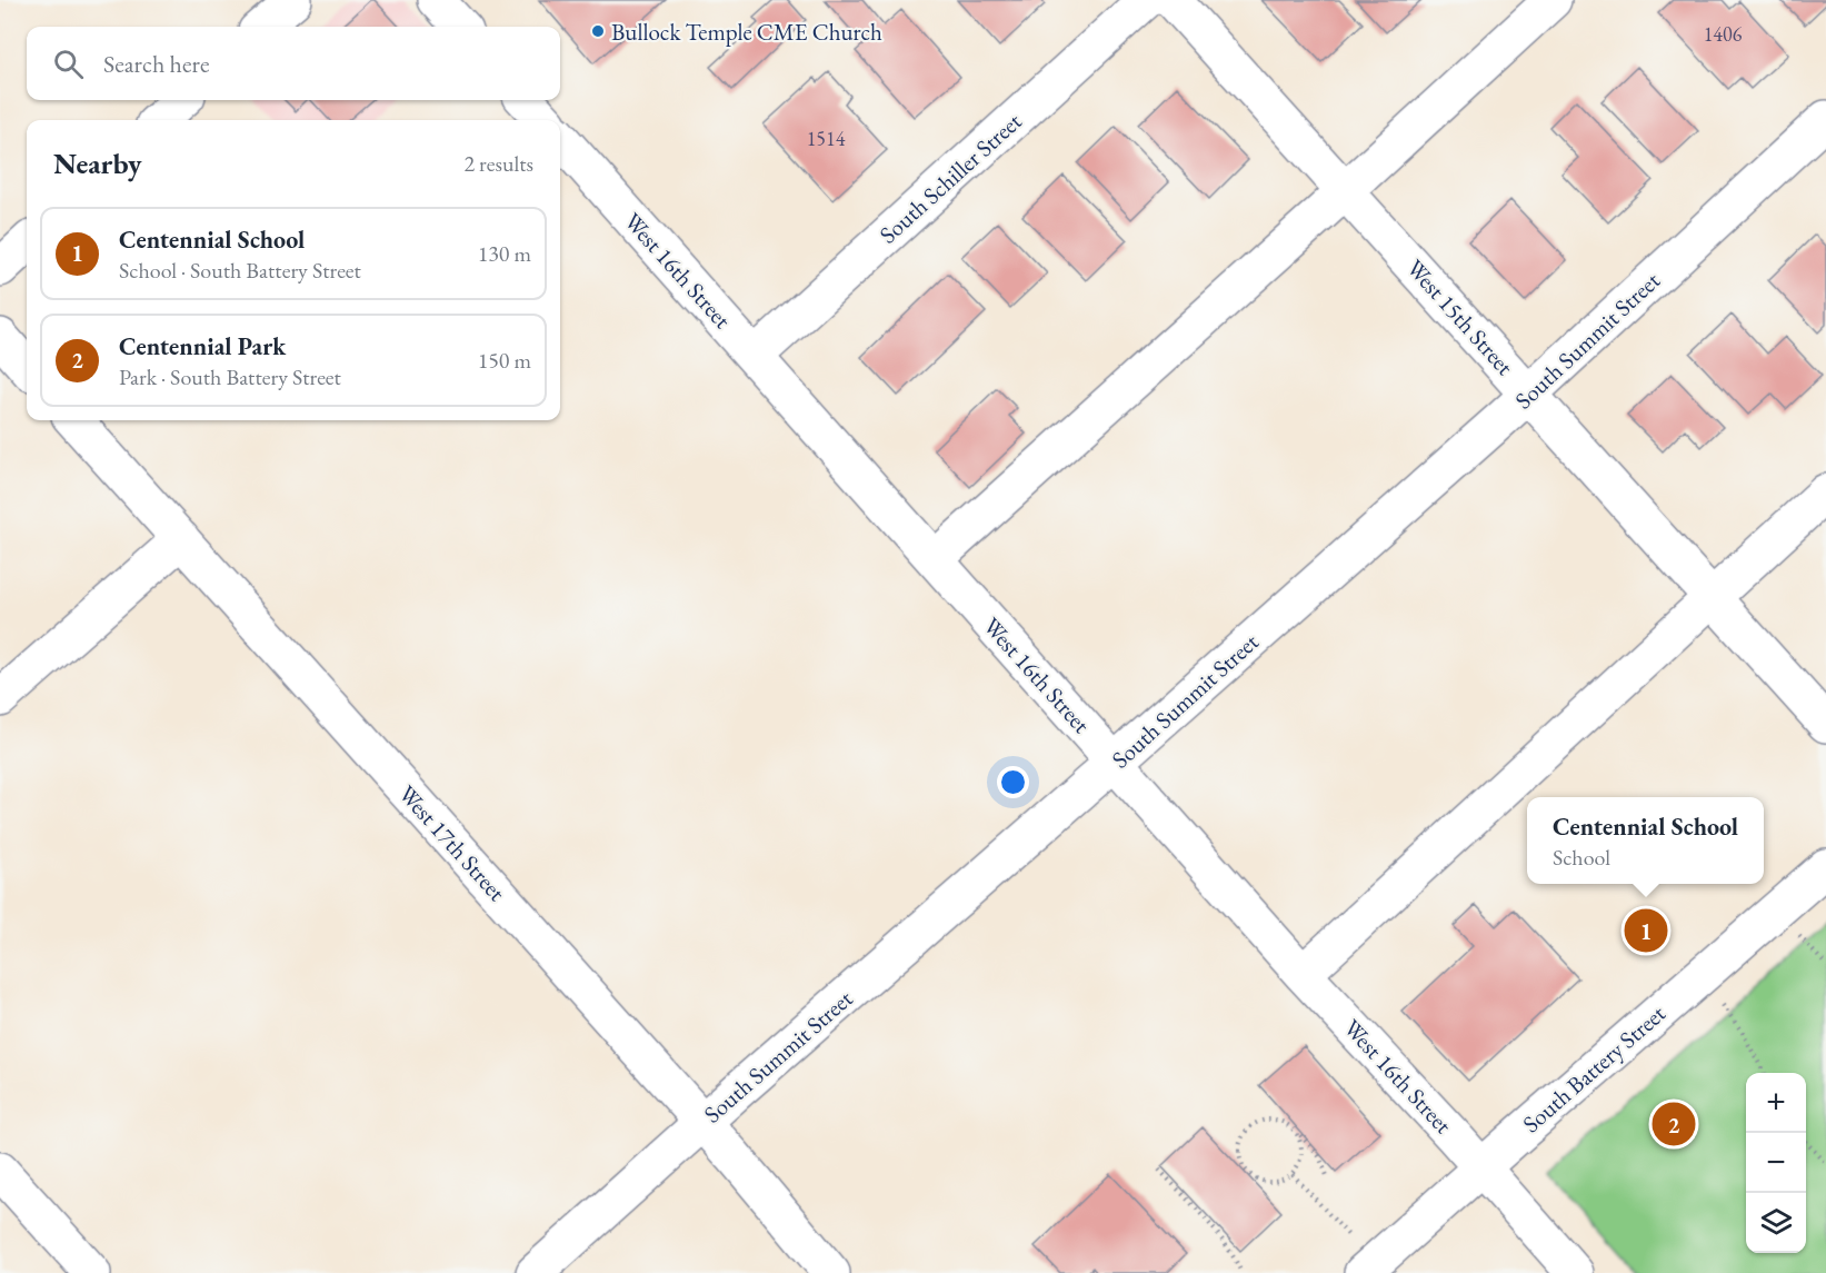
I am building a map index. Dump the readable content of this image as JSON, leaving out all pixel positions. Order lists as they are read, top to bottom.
{
  "streets": {
    "street": [
      "South Schiller Street",
      "West 16th Street",
      "West 15th Street",
      "South Summit Street",
      "West 17th Street",
      "South Battery Street"
    ]
  },
  "crossings": [
    ["South Schiller Street", "West 16th Street"],
    ["West 16th Street", "South Summit Street"],
    ["West 16th Street", "South Battery Street"],
    ["West 15th Street", "South Summit Street"],
    ["South Summit Street", "West 17th Street"]
  ],
  "places": ["Bullock Temple CME Church"],
  "house_numbers": ["1406", "1514"],
  "page": {
    "search": "Search here",
    "heading": ["Nearby", "2 results"],
    "list": [
      {
        "mark": "1",
        "name": "Centennial School",
        "note": "School · South Battery Street",
        "value": "130 m"
      },
      {
        "mark": "2",
        "name": "Centennial Park",
        "note": "Park · South Battery Street",
        "value": "150 m"
      }
    ],
    "popup": ["Centennial School", "School"],
    "pins": ["1", "2"],
    "map_buttons": ["+", "−"]
  }
}
